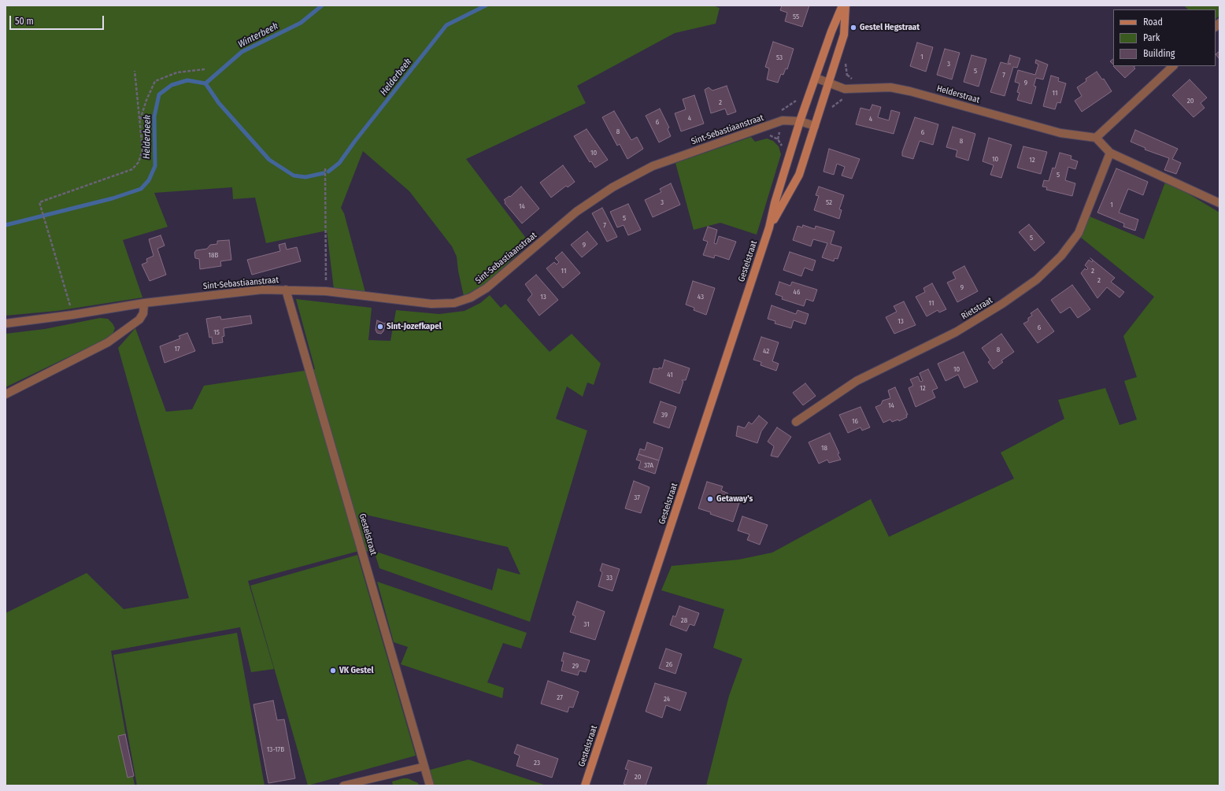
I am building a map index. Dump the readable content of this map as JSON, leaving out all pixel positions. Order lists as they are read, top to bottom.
{
  "streets": {
    "main road": ["Gestelstraat"],
    "street": ["Helderstraat", "Sint-Sebastiaanstraat", "Rietstraat"]
  },
  "crossings": [
    ["Helderstraat", "Gestelstraat"],
    ["Sint-Sebastiaanstraat", "Gestelstraat"]
  ],
  "water": ["Winterbeek", "Helderbeek"],
  "places": [
    "Gestel Hegstraat",
    "Sint-Jozefkapel",
    "Getaway's",
    "VK Gestel"
  ],
  "house_numbers": [
    "55",
    "1",
    "53",
    "3",
    "5",
    "7",
    "9",
    "11",
    "20",
    "2",
    "4",
    "4",
    "6",
    "8",
    "6",
    "8",
    "10",
    "10",
    "12",
    "5",
    "3",
    "52",
    "1",
    "14",
    "5",
    "7",
    "5",
    "9",
    "18B",
    "11",
    "2",
    "2",
    "9",
    "46",
    "13",
    "43",
    "11",
    "13",
    "6",
    "15",
    "17",
    "8",
    "42",
    "10",
    "41",
    "12",
    "14",
    "39",
    "16",
    "18",
    "37A",
    "37",
    "33",
    "28",
    "31",
    "26",
    "29",
    "27",
    "24",
    "13-17B",
    "23",
    "20"
  ],
  "legend": ["Road", "Park", "Building"],
  "scale_bar": "50 m"
}
